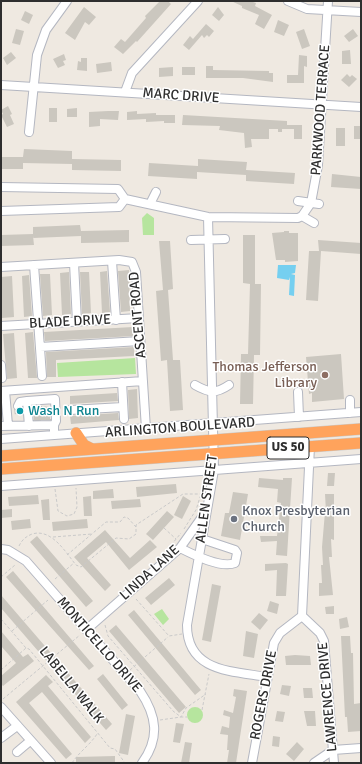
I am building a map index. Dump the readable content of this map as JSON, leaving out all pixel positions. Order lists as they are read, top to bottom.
{
  "streets": {
    "highway": ["ARLINGTON BOULEVARD", "US 50"],
    "street": [
      "MARC DRIVE",
      "PARKWOOD TERRACE",
      "ASCENT ROAD",
      "BLADE DRIVE",
      "ALLEN STREET",
      "LINDA LANE",
      "MONTICELLO DRIVE",
      "ROGERS DRIVE",
      "LAWRENCE DRIVE"
    ],
    "path": ["LABELLA WALK"]
  },
  "crossings": [
    ["MARC DRIVE", "PARKWOOD TERRACE"],
    ["ASCENT ROAD", "BLADE DRIVE"],
    ["ARLINGTON BOULEVARD", "ALLEN STREET"],
    ["ALLEN STREET", "LINDA LANE"],
    ["LINDA LANE", "MONTICELLO DRIVE"],
    ["ROGERS DRIVE", "LAWRENCE DRIVE"]
  ],
  "places": ["Thomas Jefferson Library", "Wash N Run", "Knox Presbyterian Church"]
}
